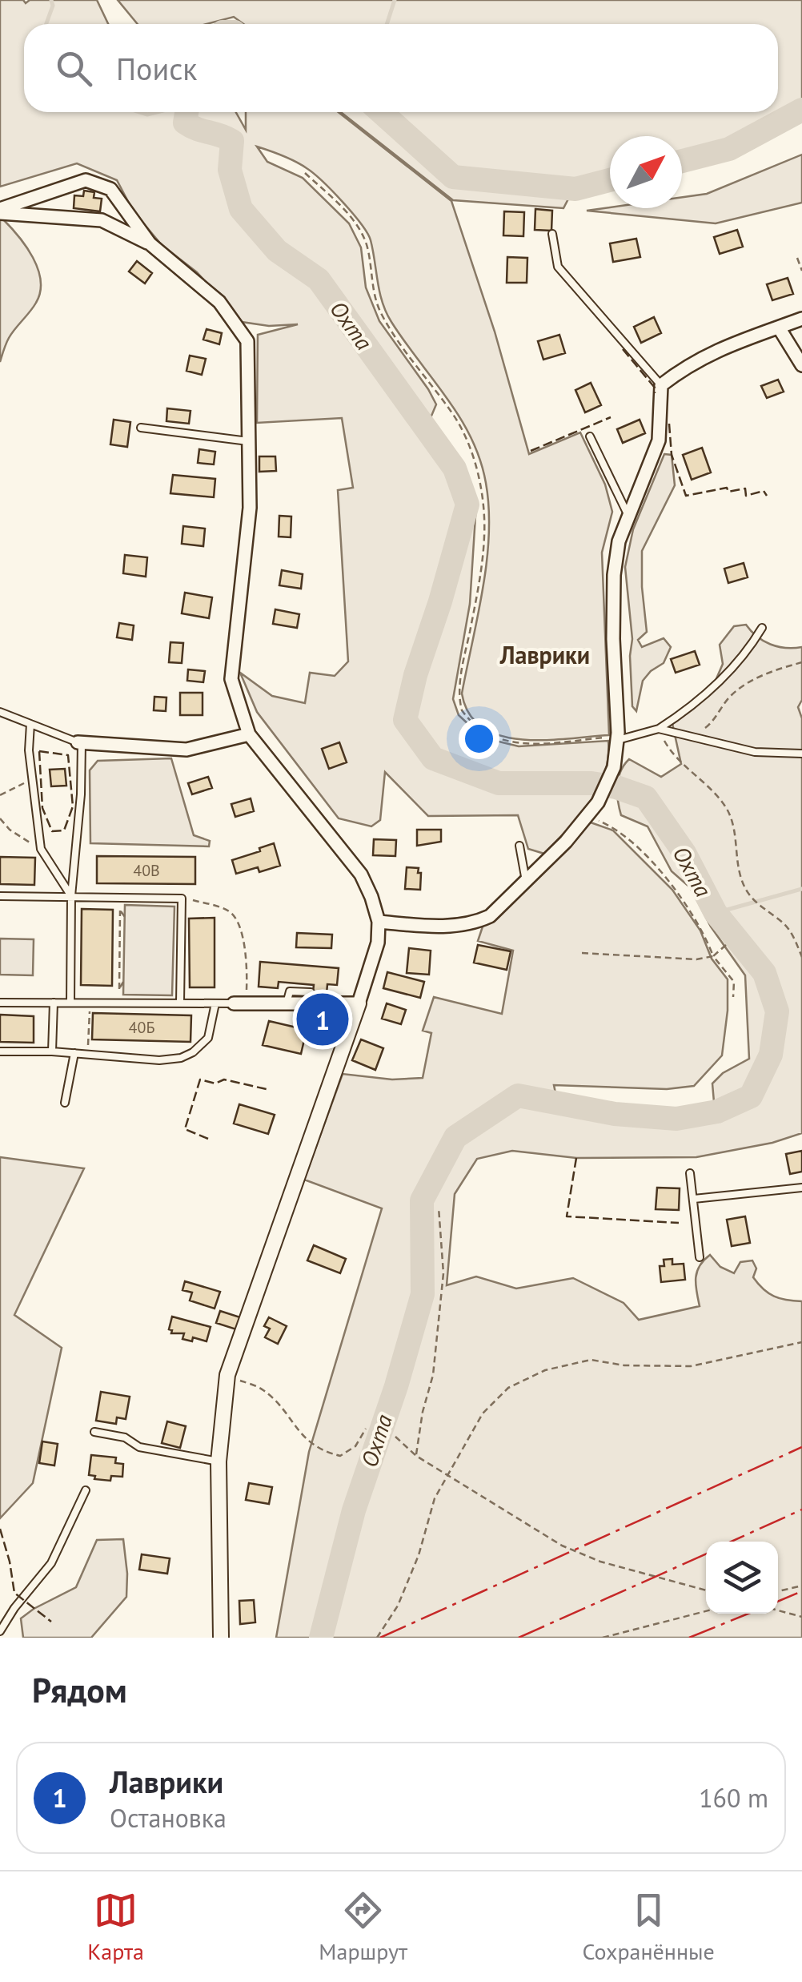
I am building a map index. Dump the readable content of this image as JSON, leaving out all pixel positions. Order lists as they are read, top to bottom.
{
  "districts": ["Лаврики"],
  "water": ["Охта"],
  "house_numbers": ["40В", "40Б"],
  "north": "top right",
  "page": {
    "search": "Поиск",
    "pins": "1",
    "heading": "Рядом",
    "list": [
      {
        "mark": "1",
        "name": "Лаврики",
        "note": "Остановка",
        "value": "160 m"
      }
    ],
    "nav": ["Карта", "Маршрут", "Сохранённые"]
  }
}
